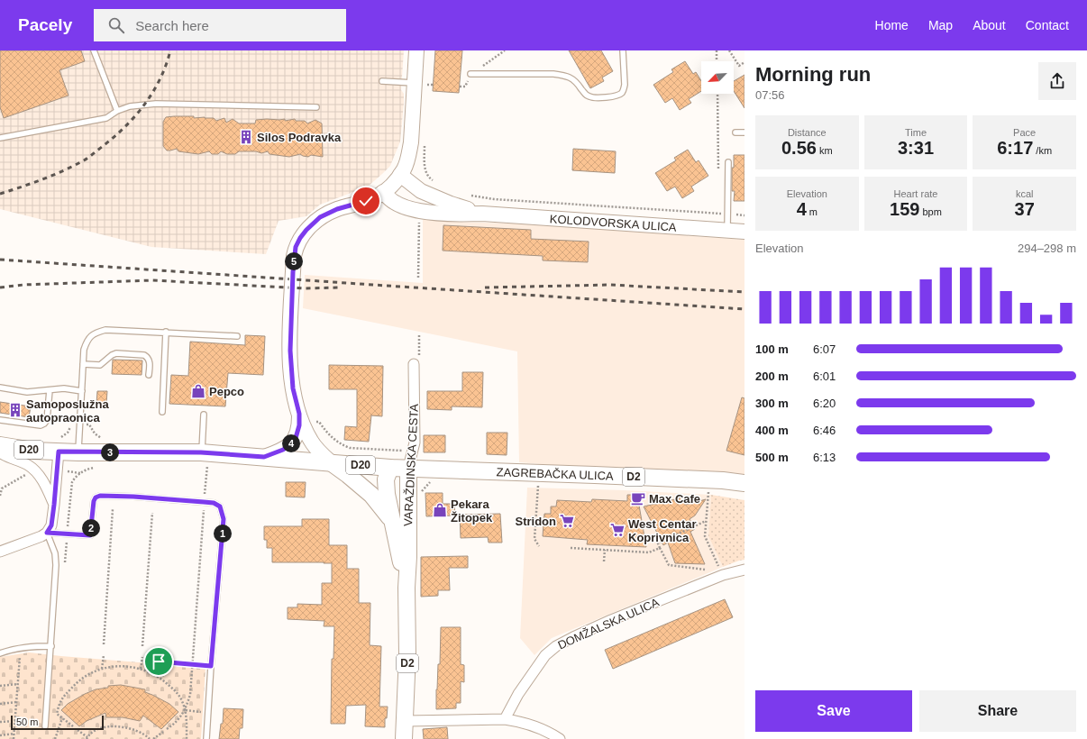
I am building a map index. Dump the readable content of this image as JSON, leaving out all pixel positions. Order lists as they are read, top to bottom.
{
  "streets": {
    "main road": [
      "KOLODVORSKA ULICA",
      "D20",
      "VARAŽDINSKA CESTA",
      "ZAGREBAČKA ULICA",
      "D2"
    ],
    "street": ["DOMŽALSKA ULICA"]
  },
  "crossings": [
    ["D20", "VARAŽDINSKA CESTA"],
    ["D20", "D2"],
    ["VARAŽDINSKA CESTA", "ZAGREBAČKA ULICA"],
    ["VARAŽDINSKA CESTA", "D2"],
    ["ZAGREBAČKA ULICA", "D2"]
  ],
  "places": {
    "building": ["Silos Podravka", "Samoposlužna autopraonica"],
    "shop": ["Pepco", "Pekara Žitopek"],
    "cafe": ["Max Cafe"],
    "supermarket": ["Stridon", "West Centar Koprivnica"]
  },
  "scale_bar": "50 m",
  "north": "bottom left",
  "page": {
    "header": "Pacely",
    "search": "Search here",
    "nav": [
      "Home",
      "Map",
      "About",
      "Contact"
    ],
    "heading": ["Morning run", "07:56"],
    "stats": [
      ["Distance", "0.56 km"],
      ["Time", "3:31"],
      ["Pace", "6:17 /km"],
      ["Elevation", "4 m"],
      ["Heart rate", "159 bpm"],
      ["kcal", "37"]
    ],
    "chart": ["Elevation", "294–298 m"],
    "pins": [
      "5",
      "4",
      "3",
      "2",
      "1"
    ],
    "list": [
      {
        "name": "100 m",
        "note": "6:07"
      },
      {
        "name": "200 m",
        "note": "6:01"
      },
      {
        "name": "300 m",
        "note": "6:20"
      },
      {
        "name": "400 m",
        "note": "6:46"
      },
      {
        "name": "500 m",
        "note": "6:13"
      }
    ],
    "buttons": ["Save", "Share"],
    "scale": "50 m"
  }
}
